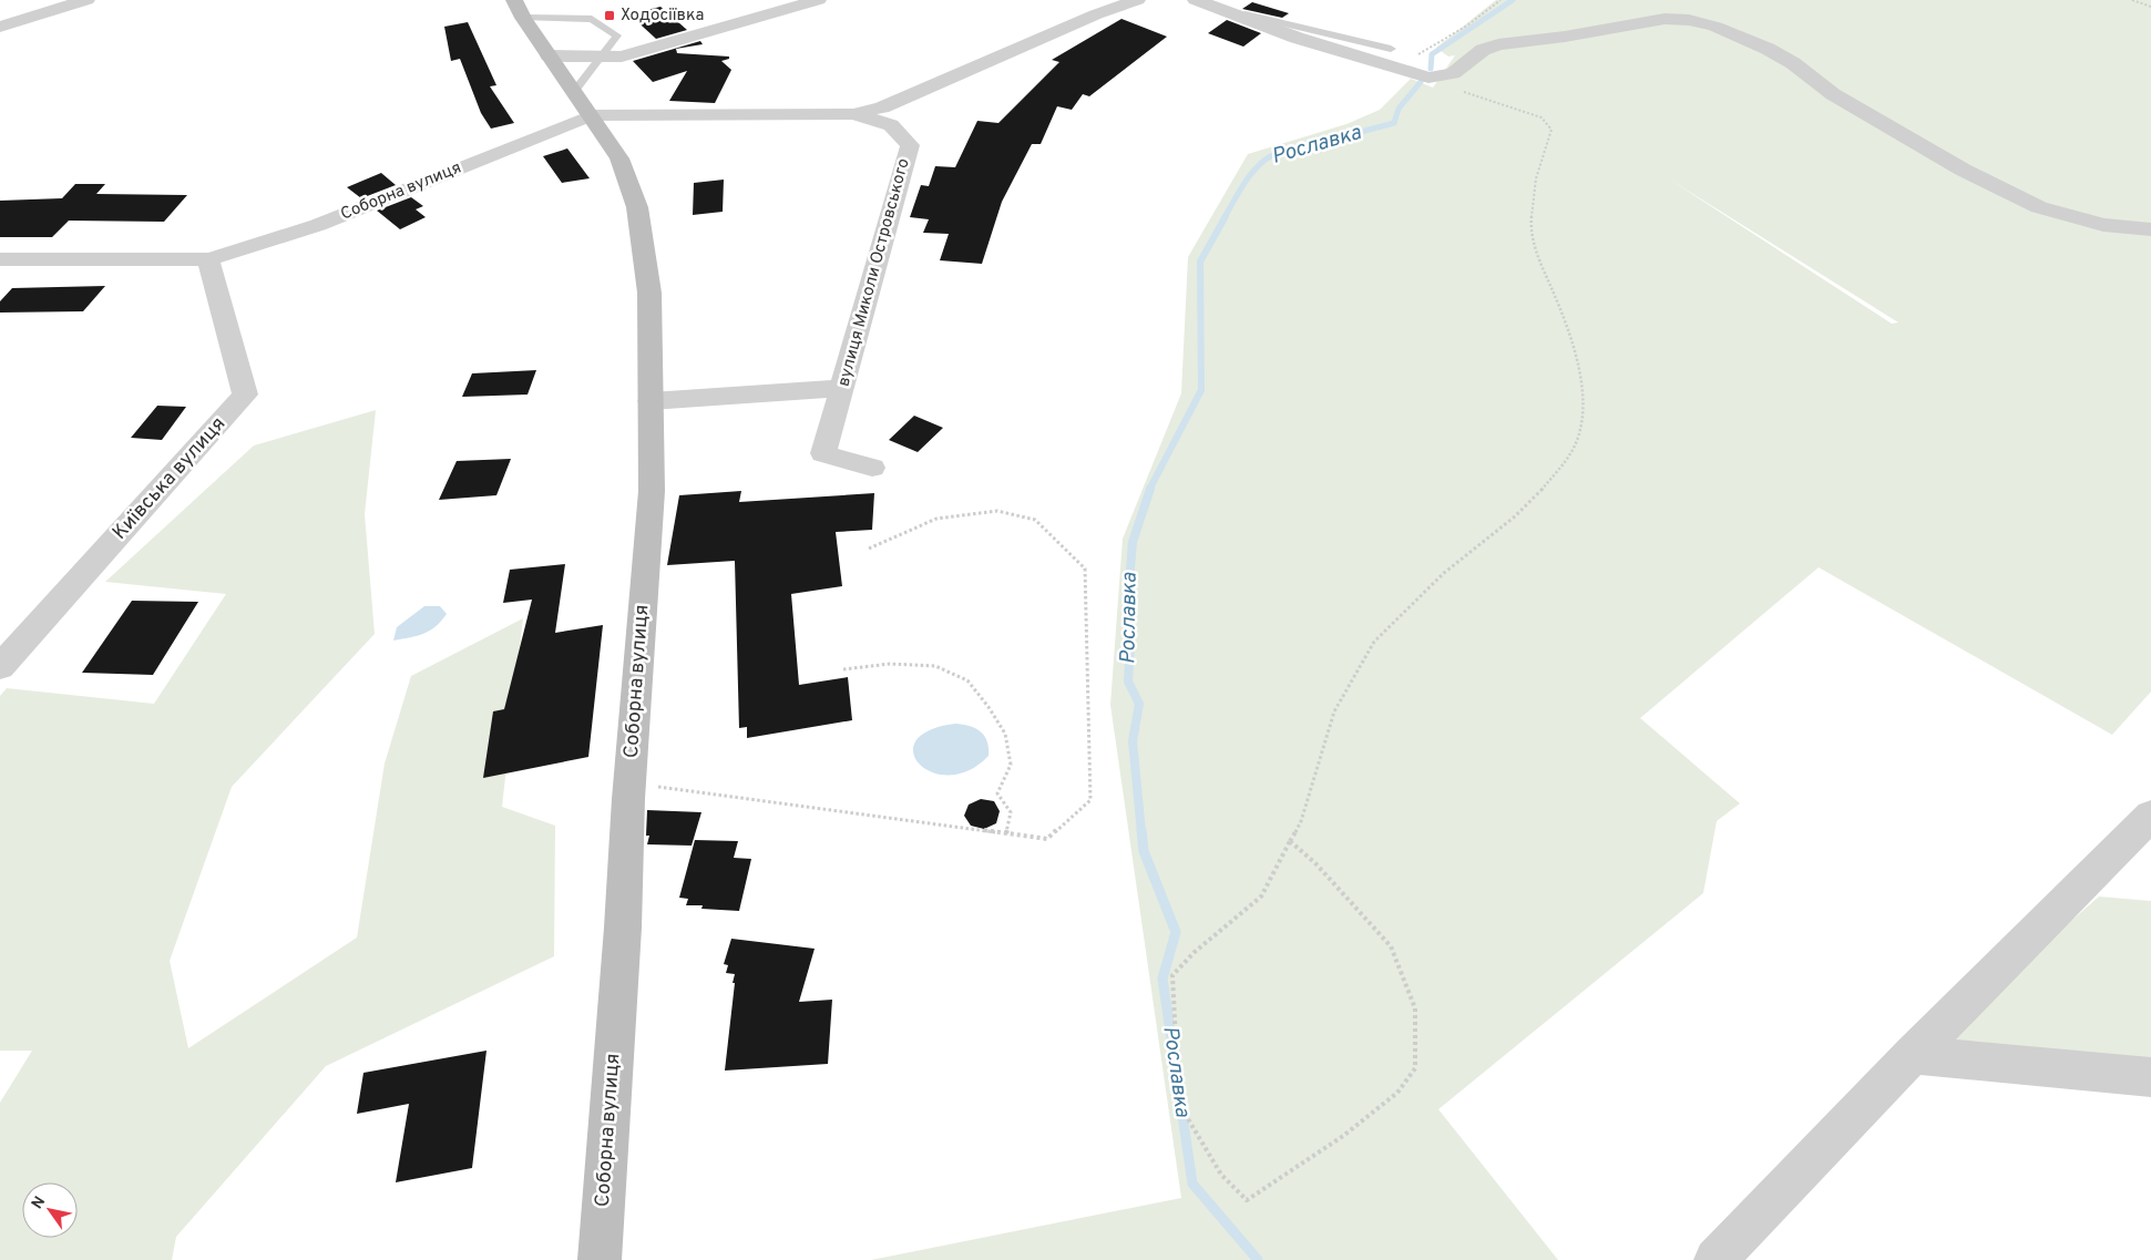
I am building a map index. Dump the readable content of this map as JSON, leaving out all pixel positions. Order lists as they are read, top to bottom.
{
  "streets": {
    "street": ["Соборна вулиця", "вулиця Миколи Островського", "Київська вулиця"]
  },
  "crossings": [
    ["Соборна вулиця", "Київська вулиця"]
  ],
  "water": ["Рославка"],
  "places": {
    "transit": ["Ходосіївка"]
  },
  "north": "top left"
}
